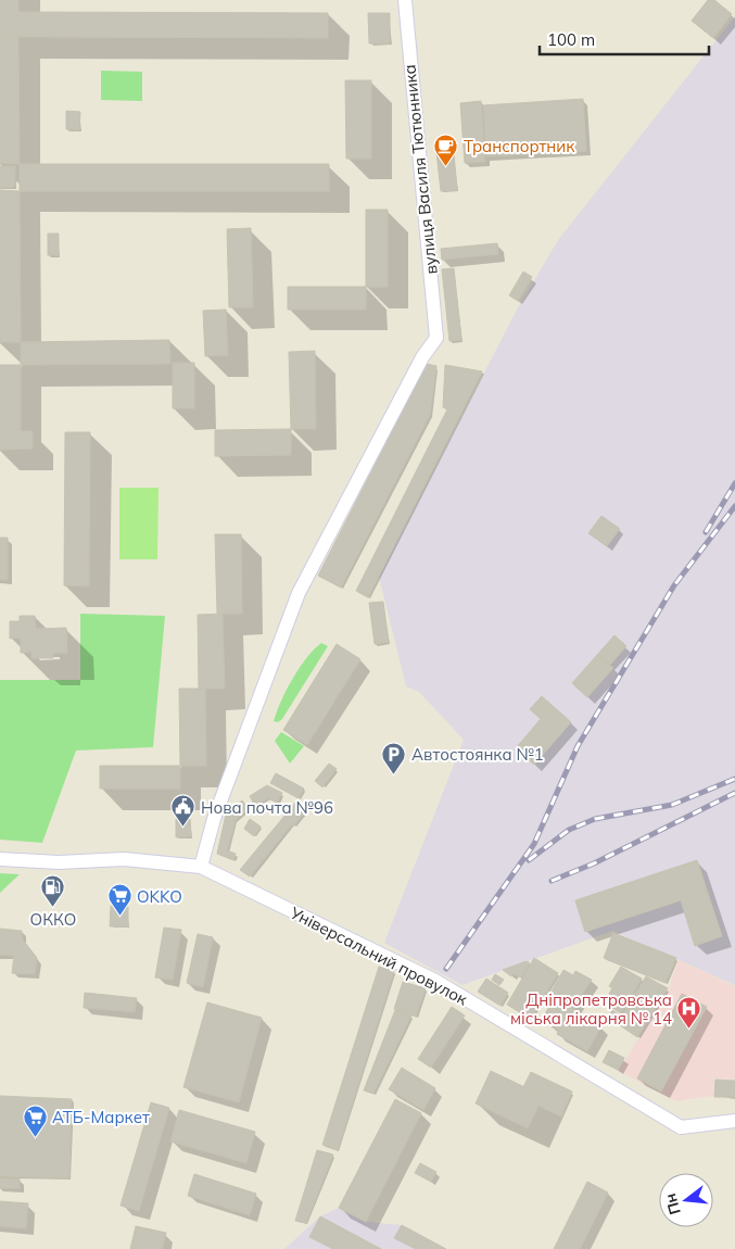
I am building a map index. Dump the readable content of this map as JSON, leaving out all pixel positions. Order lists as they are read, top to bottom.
{
  "streets": {
    "street": ["вулиця Василя Тютюнника", "Універсальний провулок"]
  },
  "crossings": [
    ["вулиця Василя Тютюнника", "Універсальний провулок"]
  ],
  "places": {
    "cafe": ["Транспортник"],
    "parking": ["Автостоянка №1"],
    "public building": ["Нова почта №96"],
    "fuel station": ["ОККО"],
    "supermarket": ["OKKO", "АТБ-Маркет"],
    "hospital": ["Дніпропетровська міська лікарня № 14"]
  },
  "scale_bar": "100 m",
  "north": "left"
}
